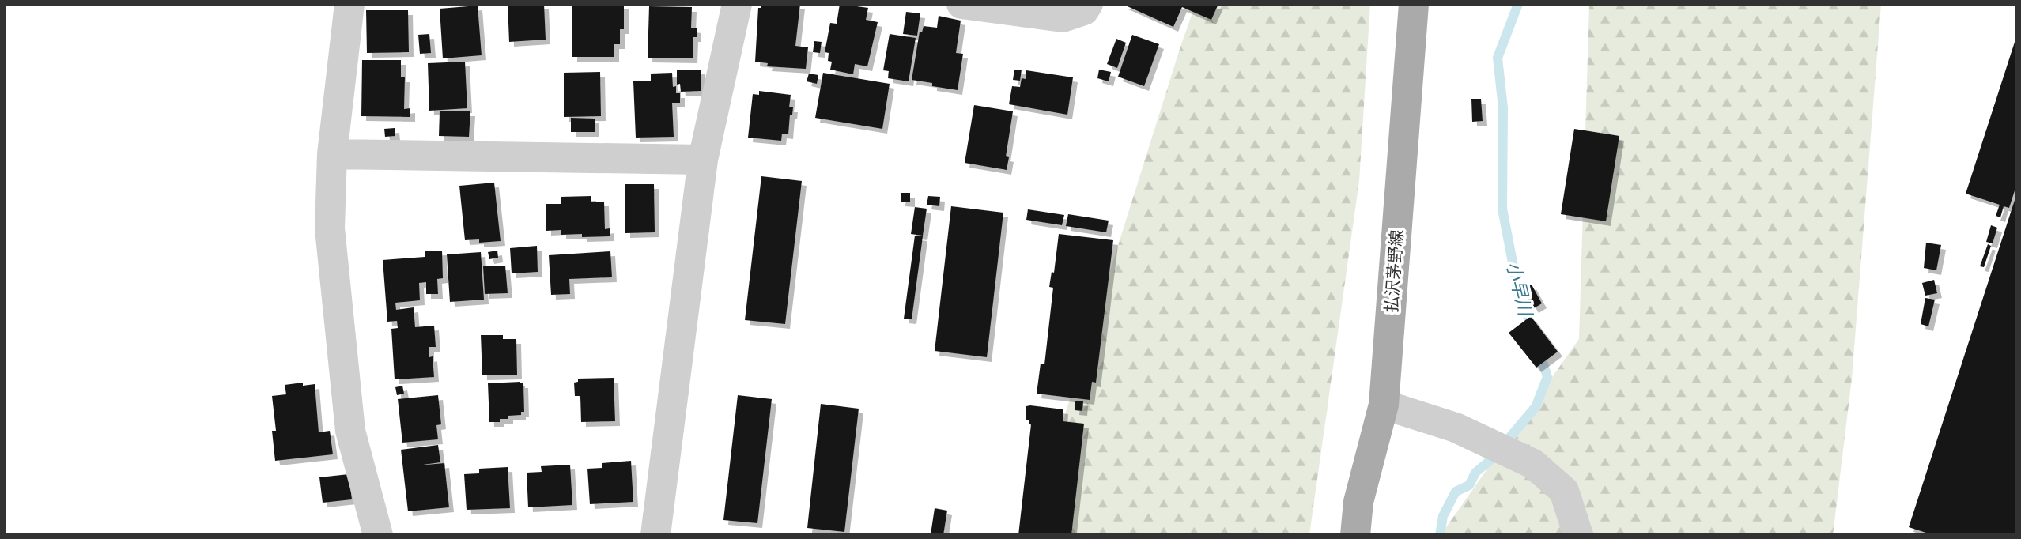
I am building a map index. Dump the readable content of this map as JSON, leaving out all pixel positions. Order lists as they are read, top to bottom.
{
  "streets": {
    "main road": ["払沢茅野線"]
  },
  "water": ["小早川"]
}
